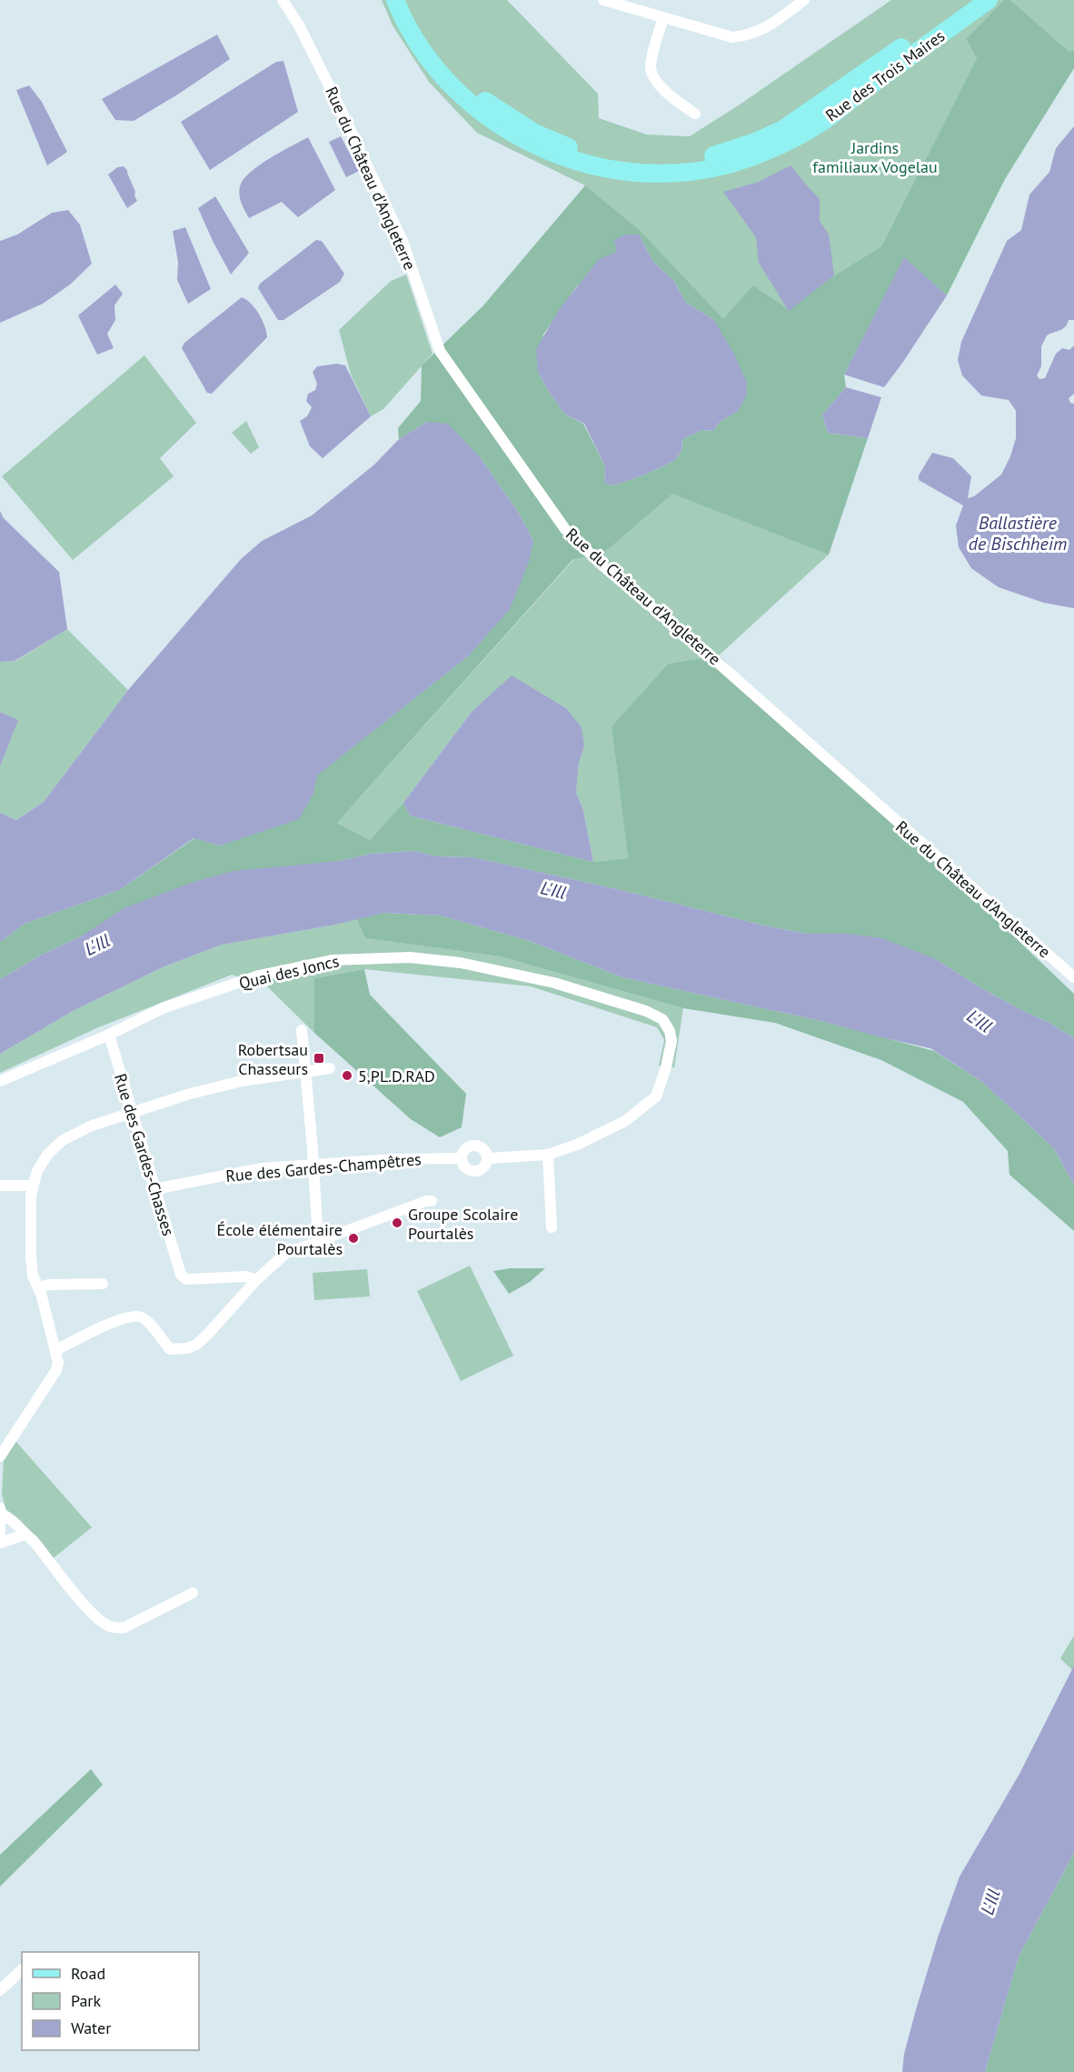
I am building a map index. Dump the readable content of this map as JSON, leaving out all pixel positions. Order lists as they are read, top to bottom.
{
  "streets": {
    "main road": ["Rue des Trois Maires"],
    "street": [
      "Rue du Château d'Angleterre",
      "Quai des Joncs",
      "Rue des Gardes-Chasses",
      "Rue des Gardes-Champêtres"
    ]
  },
  "crossings": [
    ["Quai des Joncs", "Rue des Gardes-Chasses"],
    ["Quai des Joncs", "Rue des Gardes-Champêtres"],
    ["Rue des Gardes-Chasses", "Rue des Gardes-Champêtres"]
  ],
  "water": ["Ballastière de Bischheim", "L'Ill"],
  "parks": ["Jardins familiaux Vogelau"],
  "places": {
    "transit": ["Robertsau Chasseurs"],
    "other": ["5,PL.D.RAD", "Groupe Scolaire Pourtalès", "École élémentaire Pourtalès"]
  },
  "legend": ["Road", "Park", "Water"]
}
